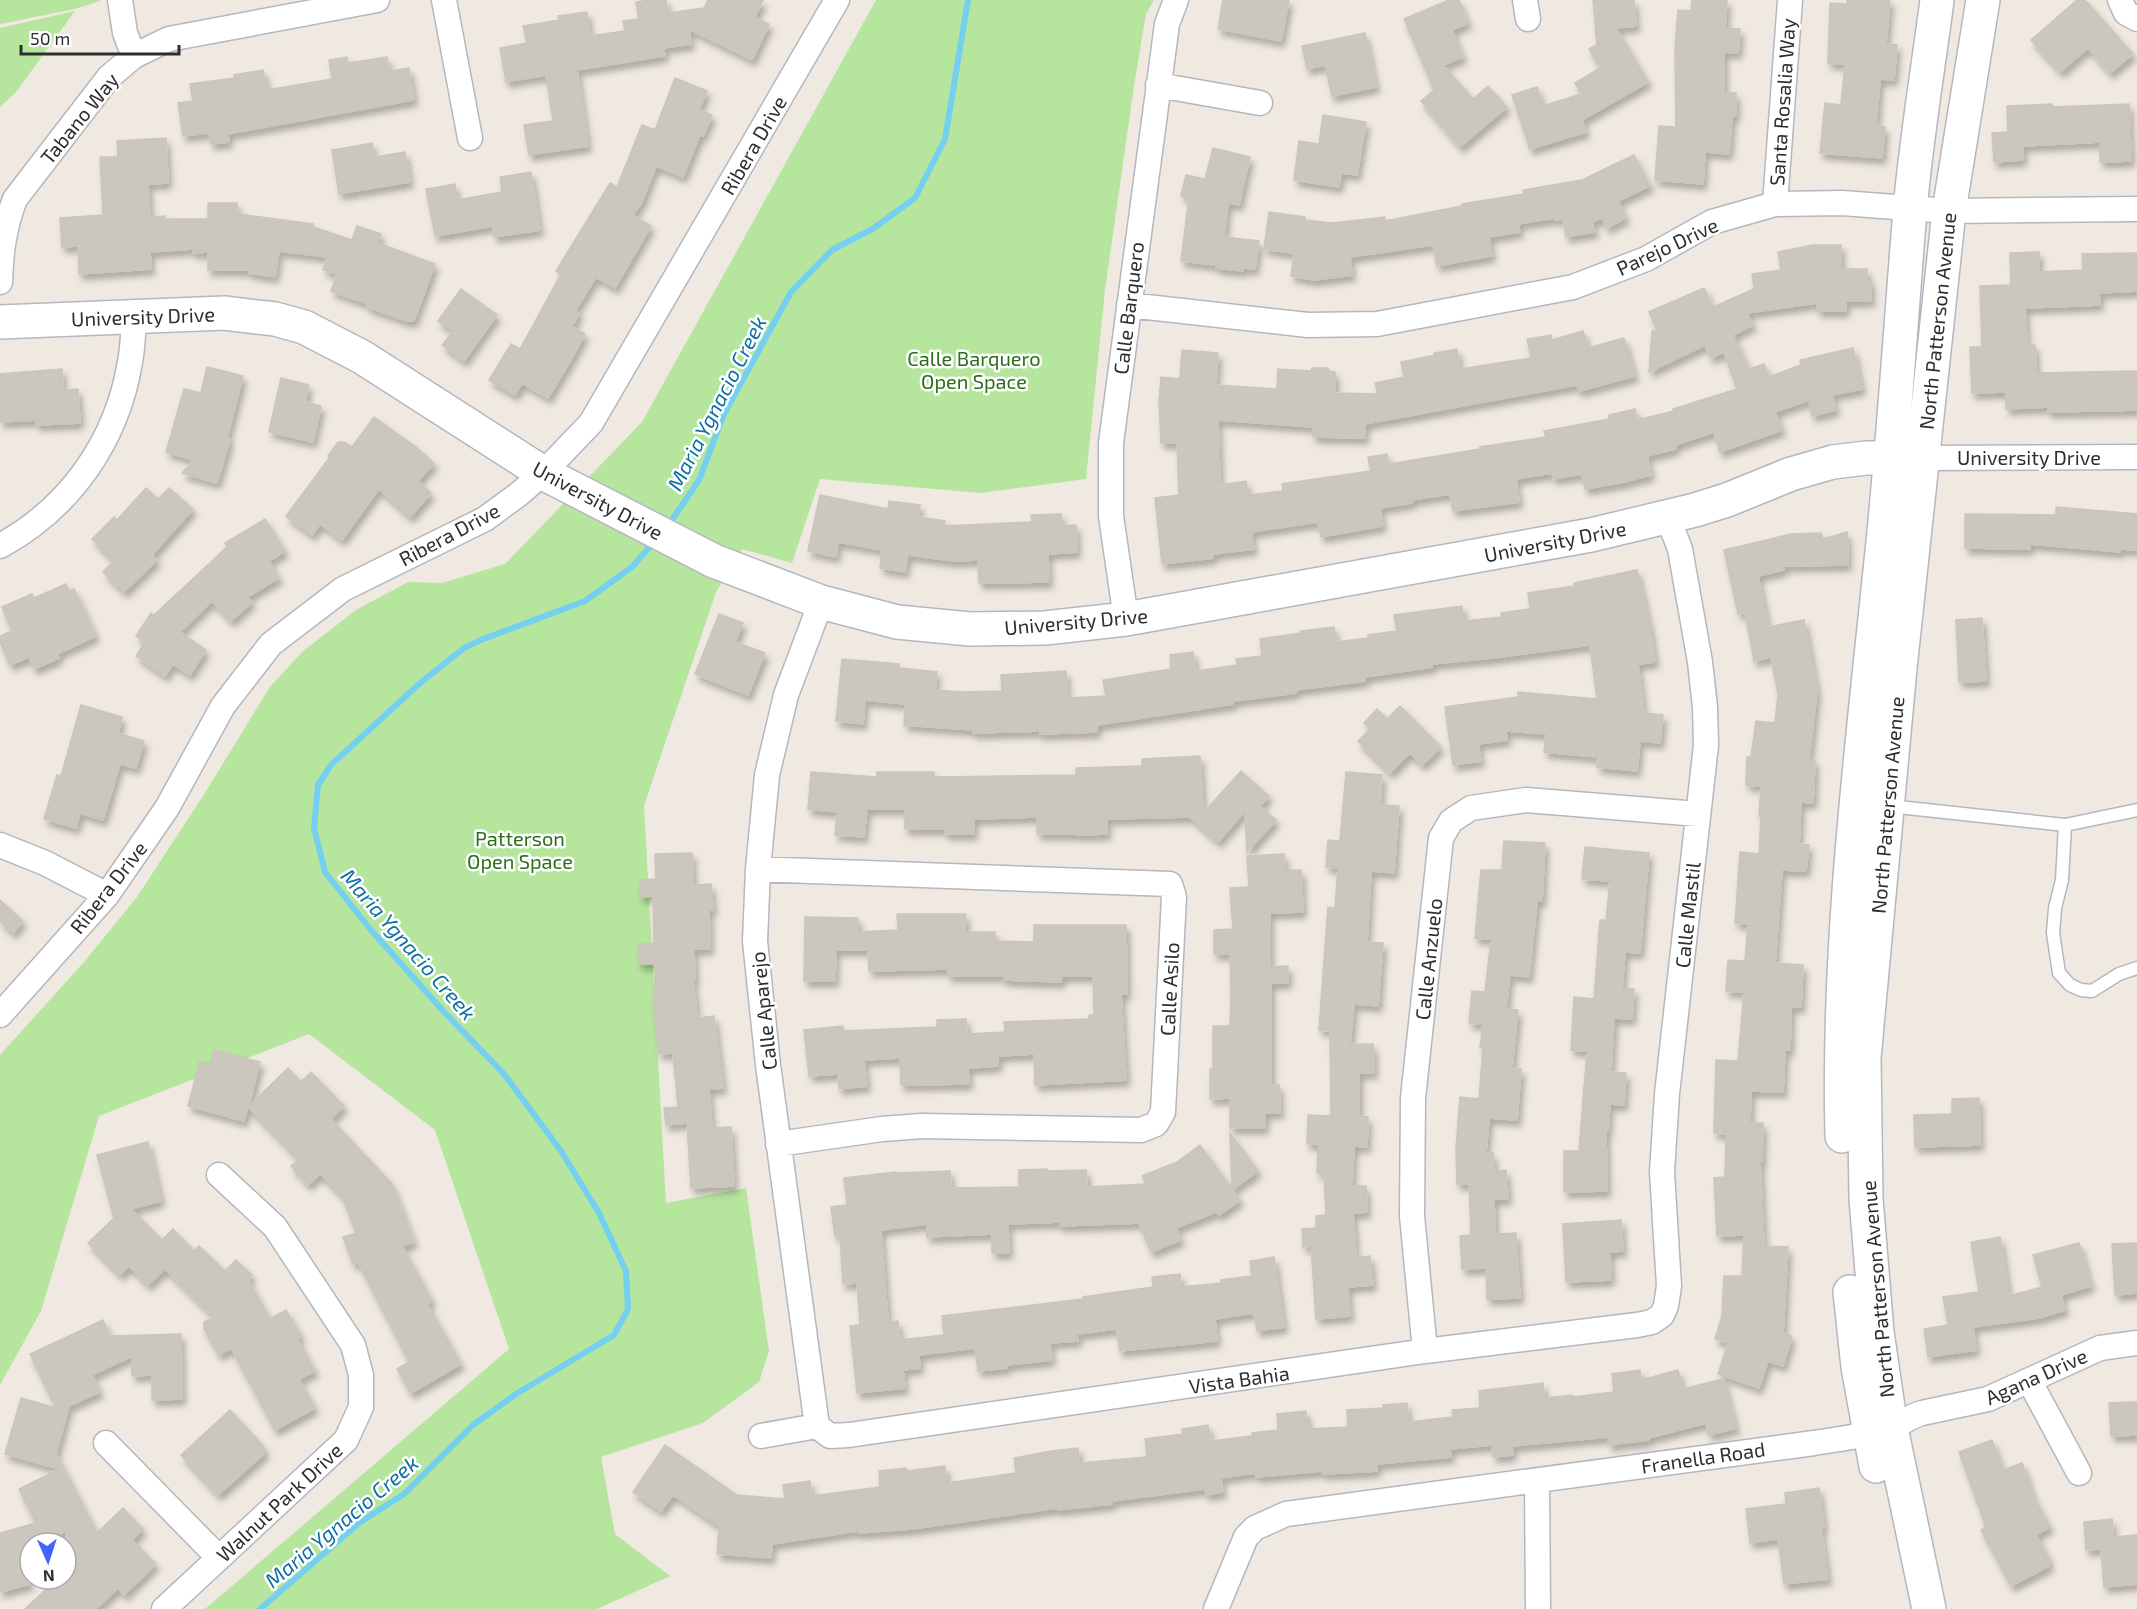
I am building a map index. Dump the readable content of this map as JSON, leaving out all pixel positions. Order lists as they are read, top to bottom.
{
  "streets": {
    "main road": ["University Drive", "North Patterson Avenue"],
    "street": [
      "Santa Rosalia Way",
      "Tabano Way",
      "Ribera Drive",
      "Parejo Drive",
      "Calle Barquero",
      "Calle Mastil",
      "Calle Anzuelo",
      "Calle Asilo",
      "Calle Aparejo",
      "Agana Drive",
      "Vista Bahia",
      "Franella Road",
      "Walnut Park Drive"
    ]
  },
  "crossings": [
    ["Santa Rosalia Way", "Parejo Drive"],
    ["Ribera Drive", "University Drive"],
    ["Parejo Drive", "Calle Barquero"],
    ["Parejo Drive", "North Patterson Avenue"],
    ["Calle Barquero", "University Drive"],
    ["University Drive", "North Patterson Avenue"],
    ["University Drive", "Calle Mastil"],
    ["University Drive", "Calle Aparejo"],
    ["North Patterson Avenue", "Agana Drive"],
    ["North Patterson Avenue", "Franella Road"],
    ["Calle Mastil", "Calle Anzuelo"],
    ["Calle Mastil", "Vista Bahia"],
    ["Calle Anzuelo", "Vista Bahia"],
    ["Calle Asilo", "Calle Aparejo"],
    ["Calle Aparejo", "Vista Bahia"],
    ["Agana Drive", "Franella Road"]
  ],
  "water": ["Maria Ygnacio Creek"],
  "parks": ["Calle Barquero Open Space", "Patterson Open Space"],
  "scale_bar": "50 m",
  "north": "bottom"
}
